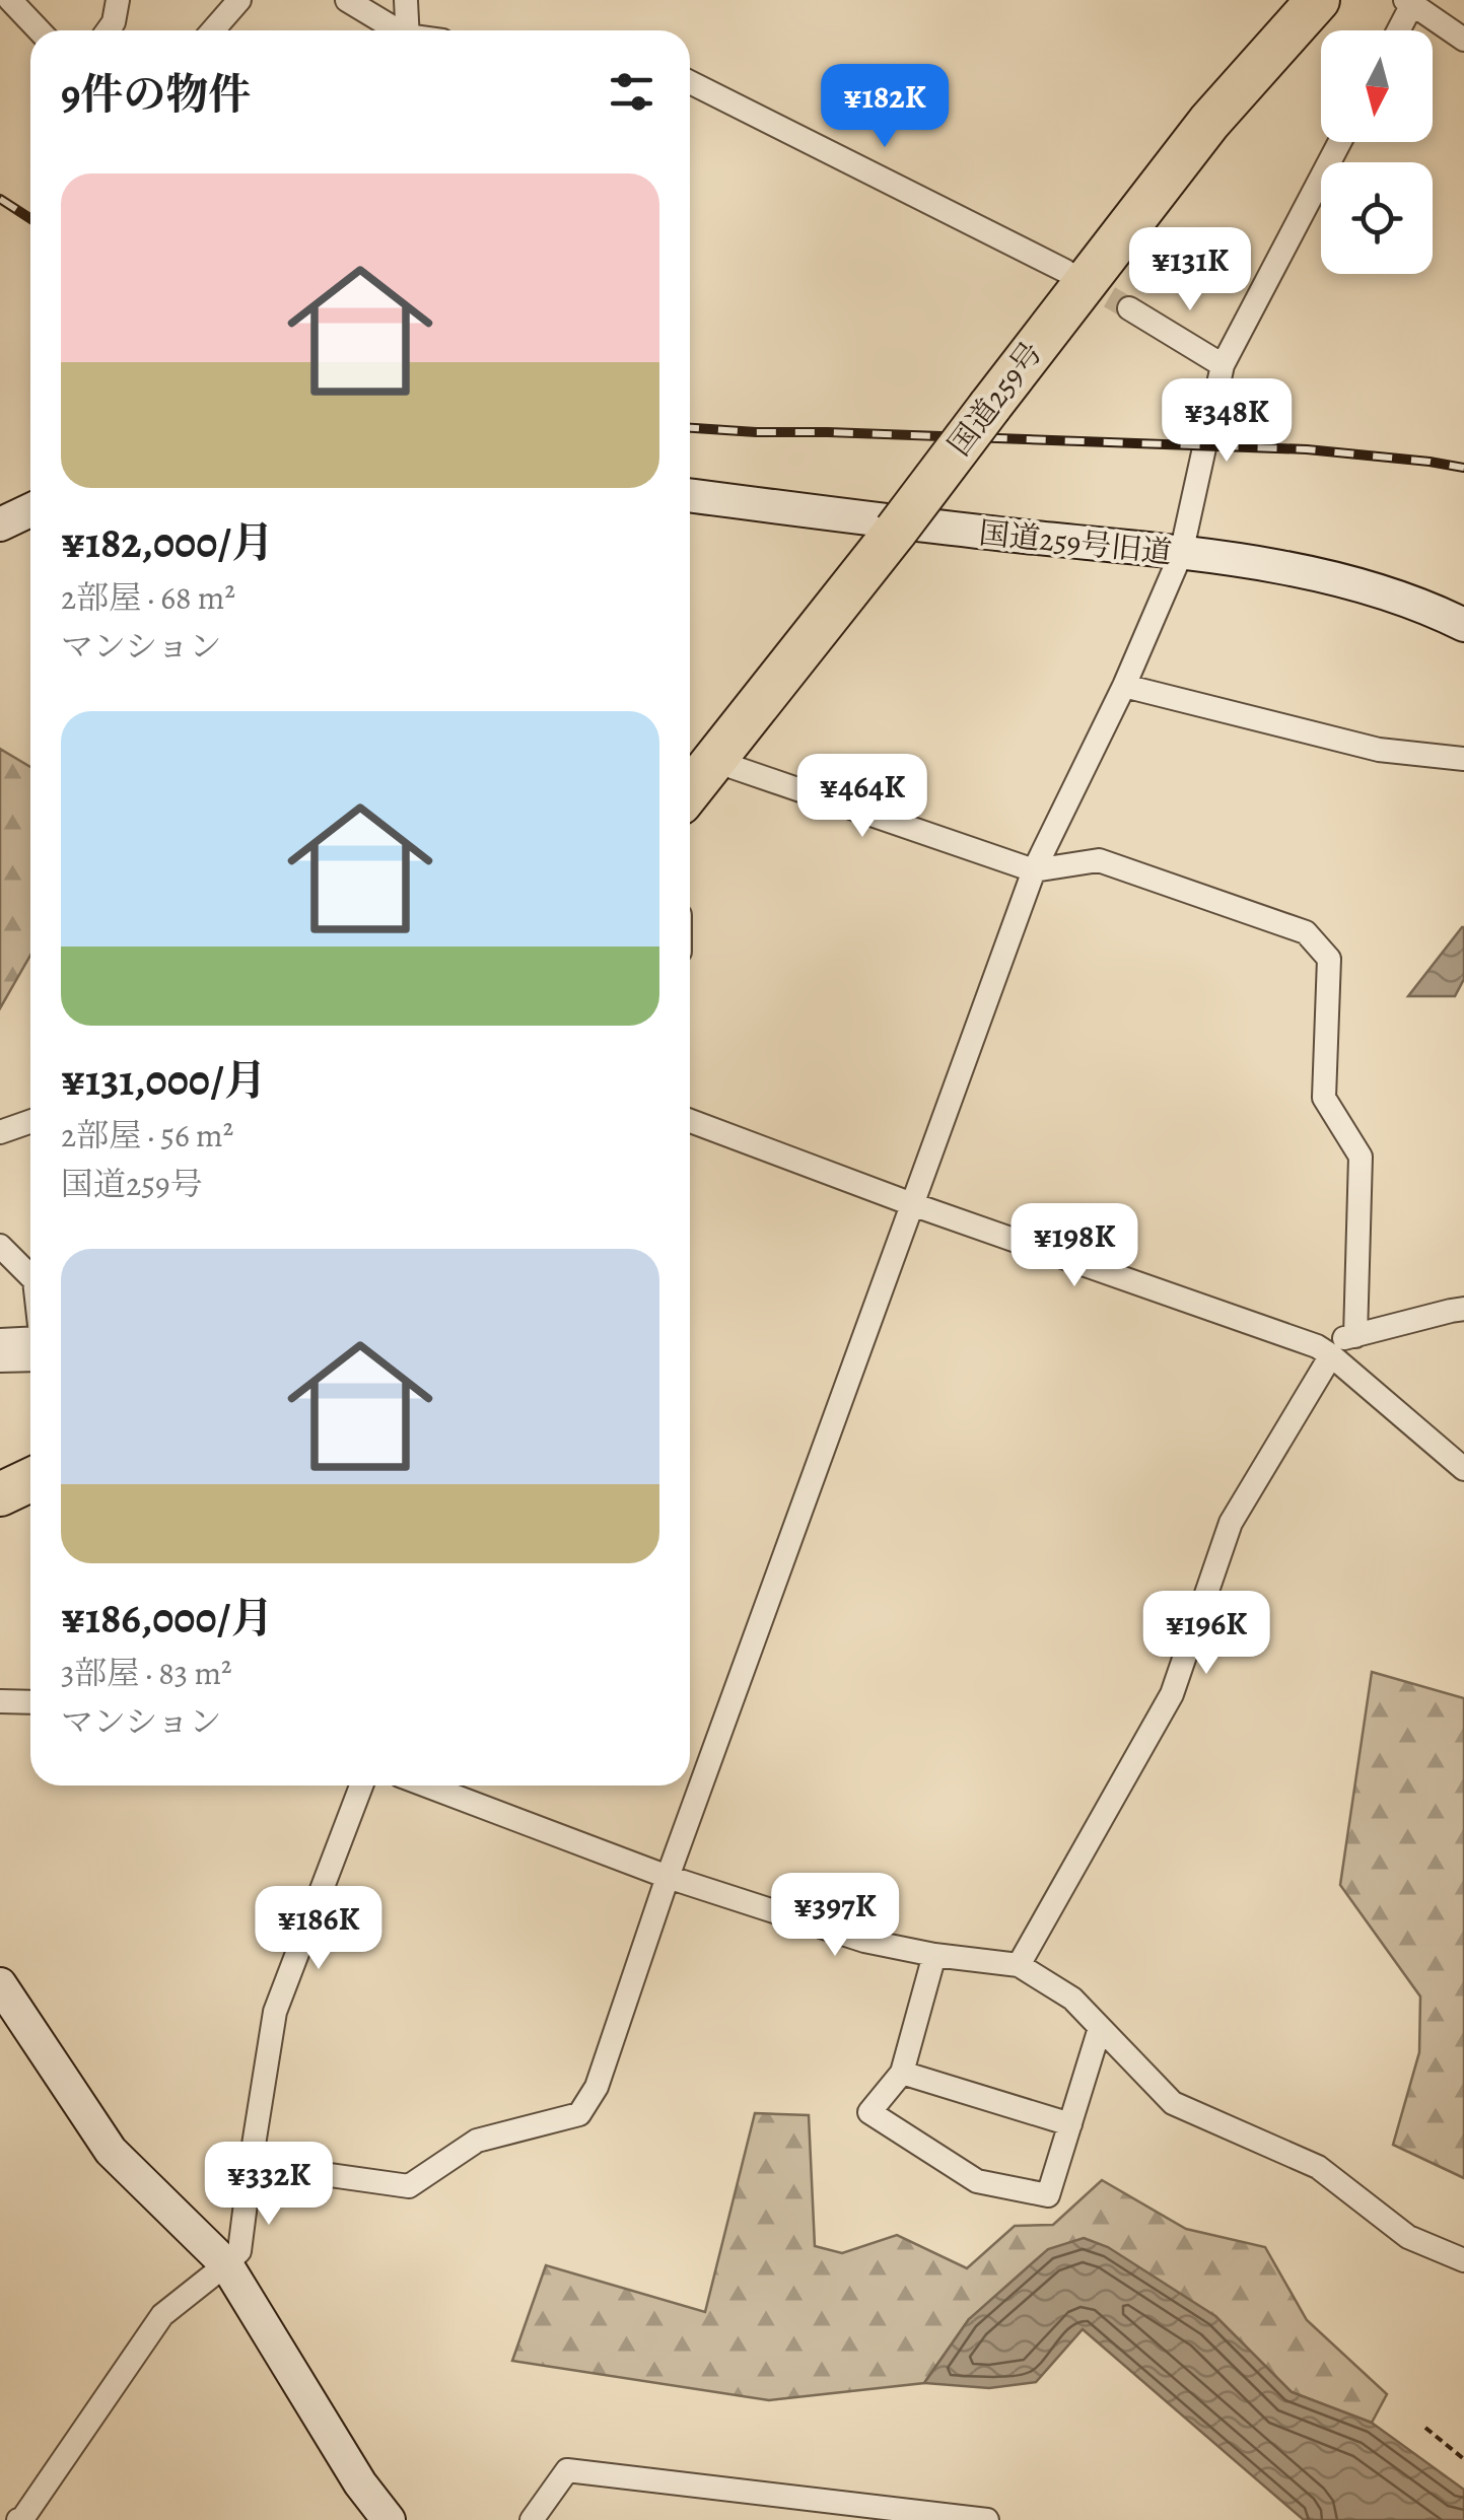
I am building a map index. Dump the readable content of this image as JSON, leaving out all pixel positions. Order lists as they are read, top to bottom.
{
  "streets": {
    "highway": ["国道259号"],
    "street": ["国道259号旧道"]
  },
  "north": "bottom",
  "page": {
    "heading": "9件の物件",
    "price": [
      "¥182K",
      "¥131K",
      "¥348K",
      "¥464K",
      "¥198K",
      "¥196K",
      "¥397K",
      "¥186K",
      "¥332K"
    ],
    "list": [
      {
        "name": "¥182,000/月",
        "note": "2部屋 · 68 m² · マンション"
      },
      {
        "name": "¥131,000/月",
        "note": "2部屋 · 56 m² · 国道259号"
      },
      {
        "name": "¥186,000/月",
        "note": "3部屋 · 83 m² · マンション"
      }
    ]
  }
}
